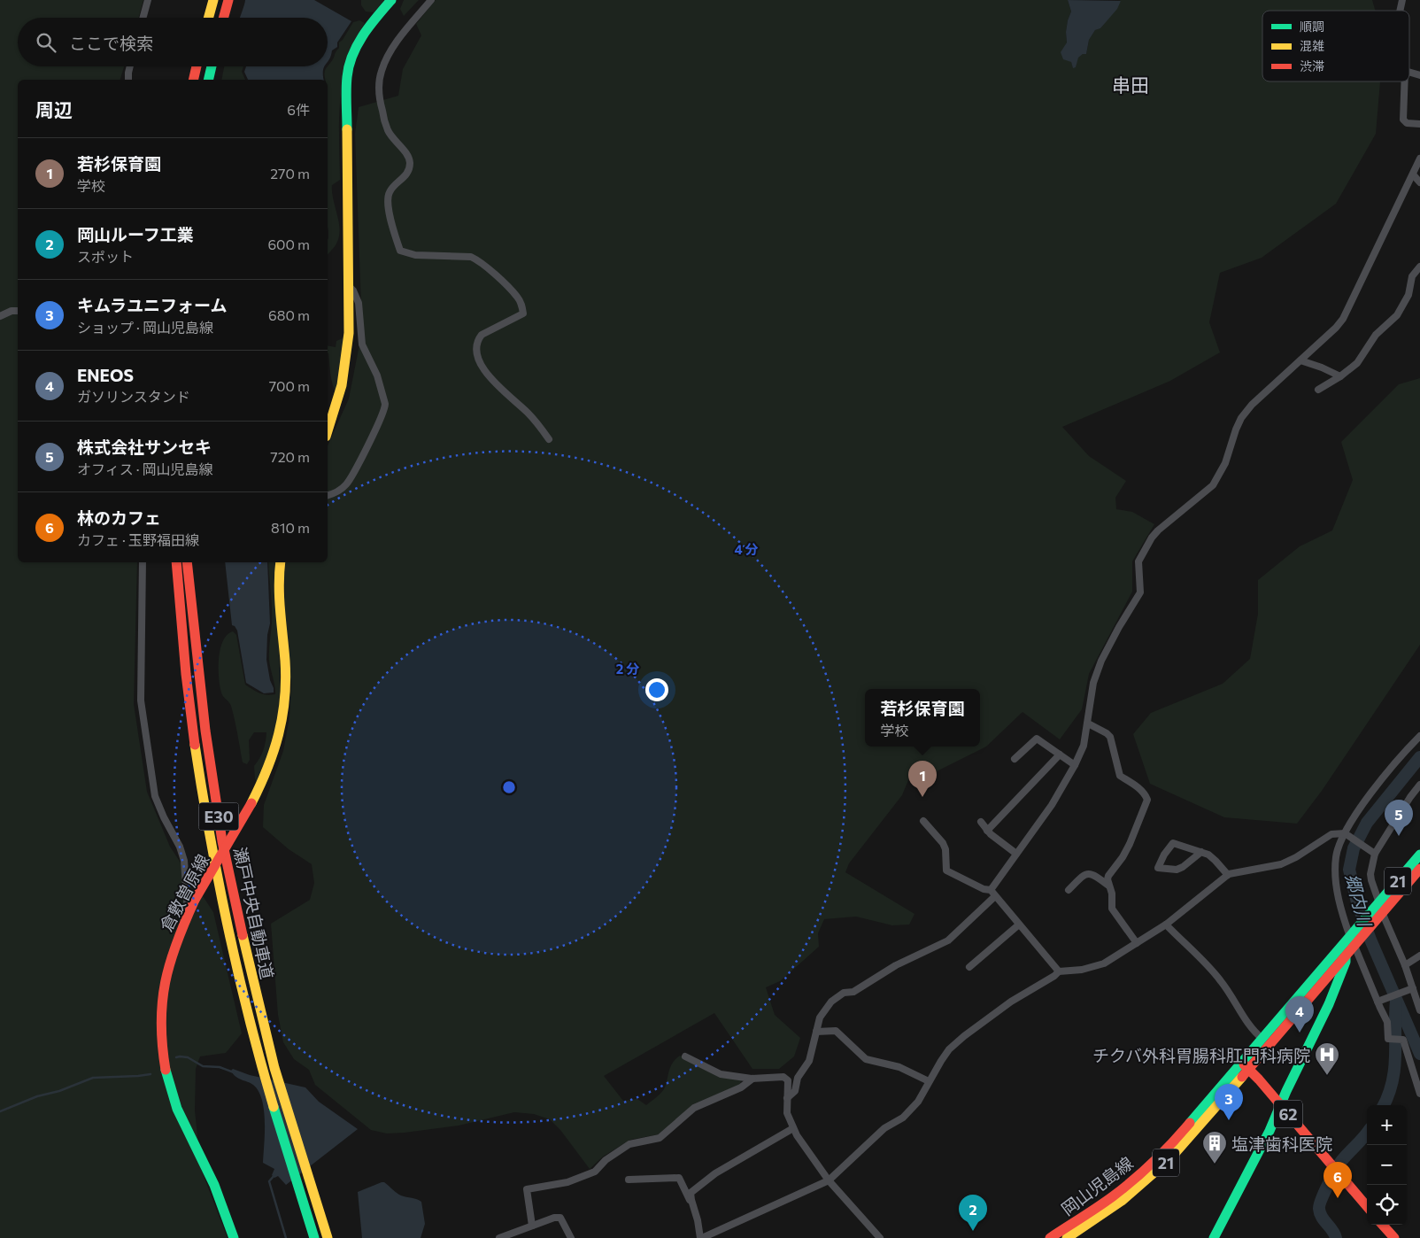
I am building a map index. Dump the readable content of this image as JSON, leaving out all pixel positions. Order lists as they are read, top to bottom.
{
  "streets": {
    "main road": [
      "E30",
      "21",
      "倉敷曽原線",
      "瀬戸中央自動車道",
      "62",
      "岡山児島線"
    ]
  },
  "crossings": [
    ["62", "岡山児島線"]
  ],
  "districts": ["串田"],
  "water": ["郷内川"],
  "places": {
    "hospital": ["チクバ外科胃腸科肛門科病院"],
    "building": ["塩津歯科医院"]
  },
  "legend": ["順調", "混雑", "渋滞"],
  "page": {
    "search": "ここで検索",
    "heading": ["周辺", "6件"],
    "list": [
      {
        "mark": "1",
        "name": "若杉保育園",
        "note": "学校",
        "value": "270 m"
      },
      {
        "mark": "2",
        "name": "岡山ルーフ工業",
        "note": "スポット",
        "value": "600 m"
      },
      {
        "mark": "3",
        "name": "キムラユニフォーム",
        "note": "ショップ · 岡山児島線",
        "value": "680 m"
      },
      {
        "mark": "4",
        "name": "ENEOS",
        "note": "ガソリンスタンド",
        "value": "700 m"
      },
      {
        "mark": "5",
        "name": "株式会社サンセキ",
        "note": "オフィス · 岡山児島線",
        "value": "720 m"
      },
      {
        "mark": "6",
        "name": "林のカフェ",
        "note": "カフェ · 玉野福田線",
        "value": "810 m"
      }
    ],
    "popup": ["若杉保育園", "学校"],
    "pins": [
      "1",
      "5",
      "4",
      "3",
      "6",
      "2"
    ],
    "map_buttons": ["+", "−"]
  },
  "rings": ["4 分", "2 分"]
}
